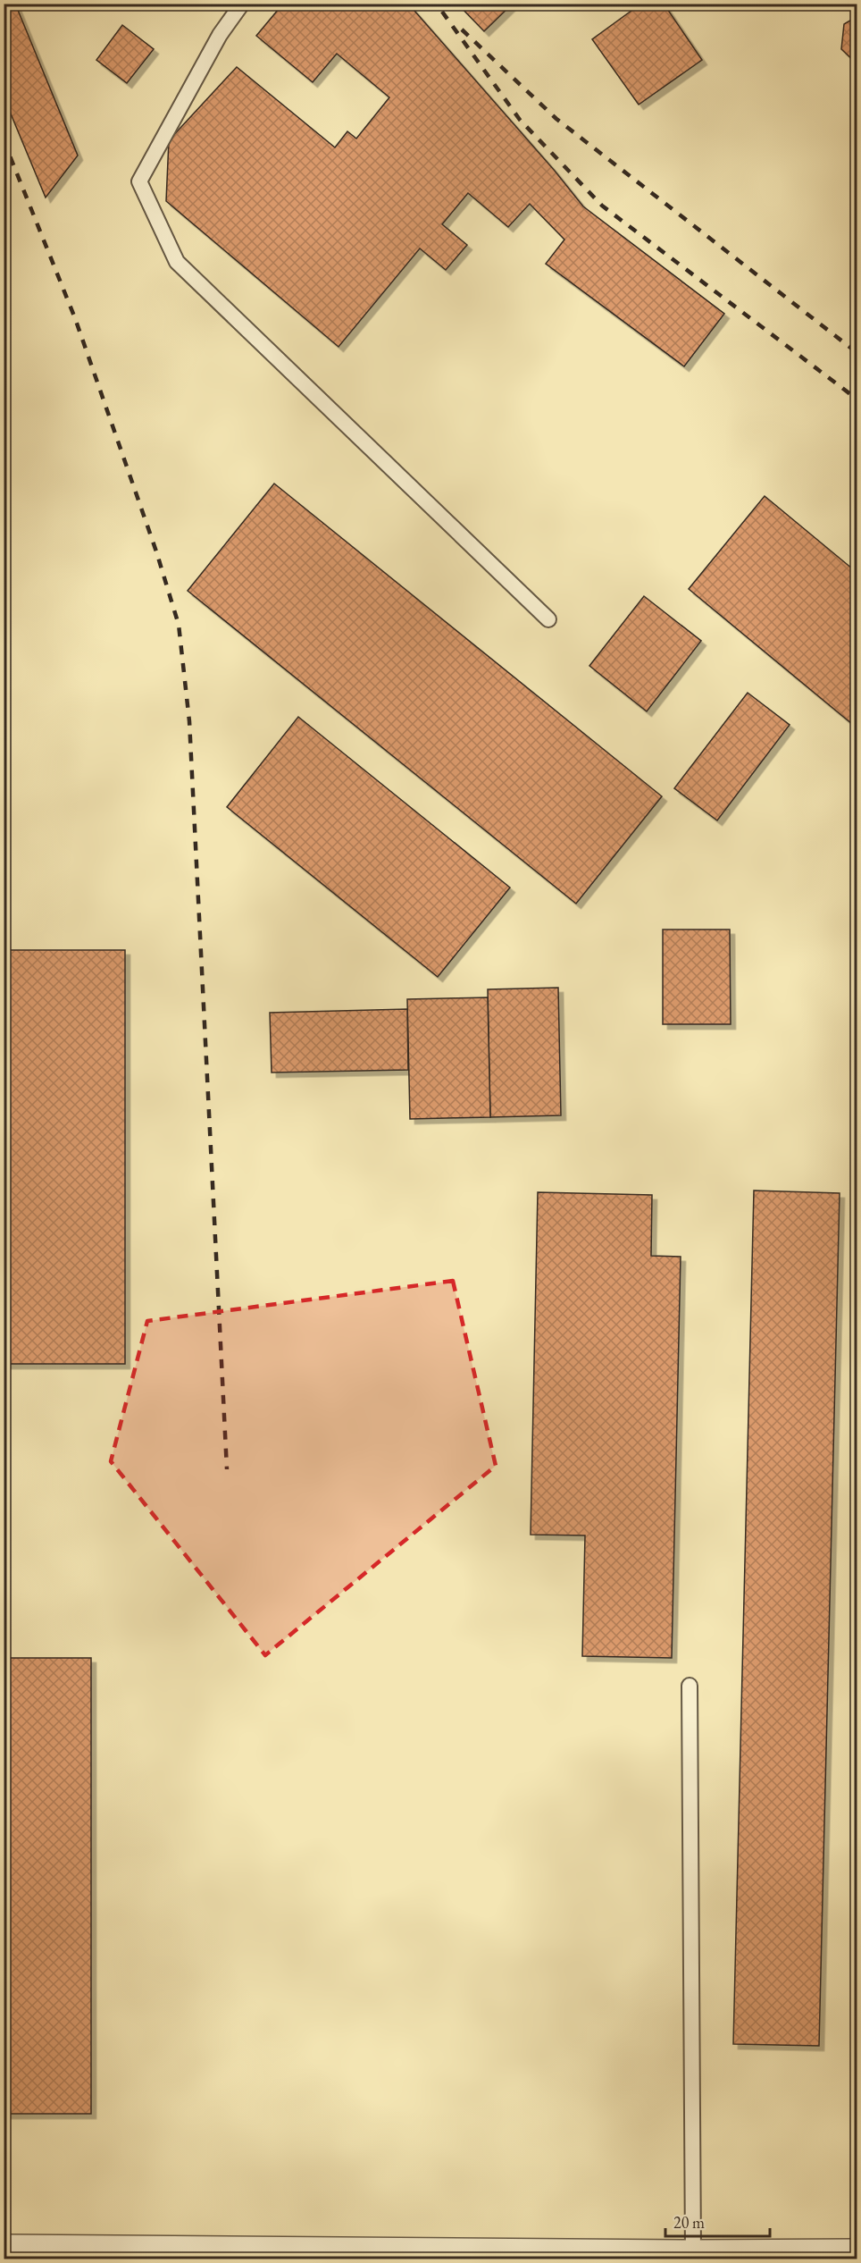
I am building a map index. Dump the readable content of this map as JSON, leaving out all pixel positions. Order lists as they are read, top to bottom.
{
  "scale_bar": "20 m"
}
